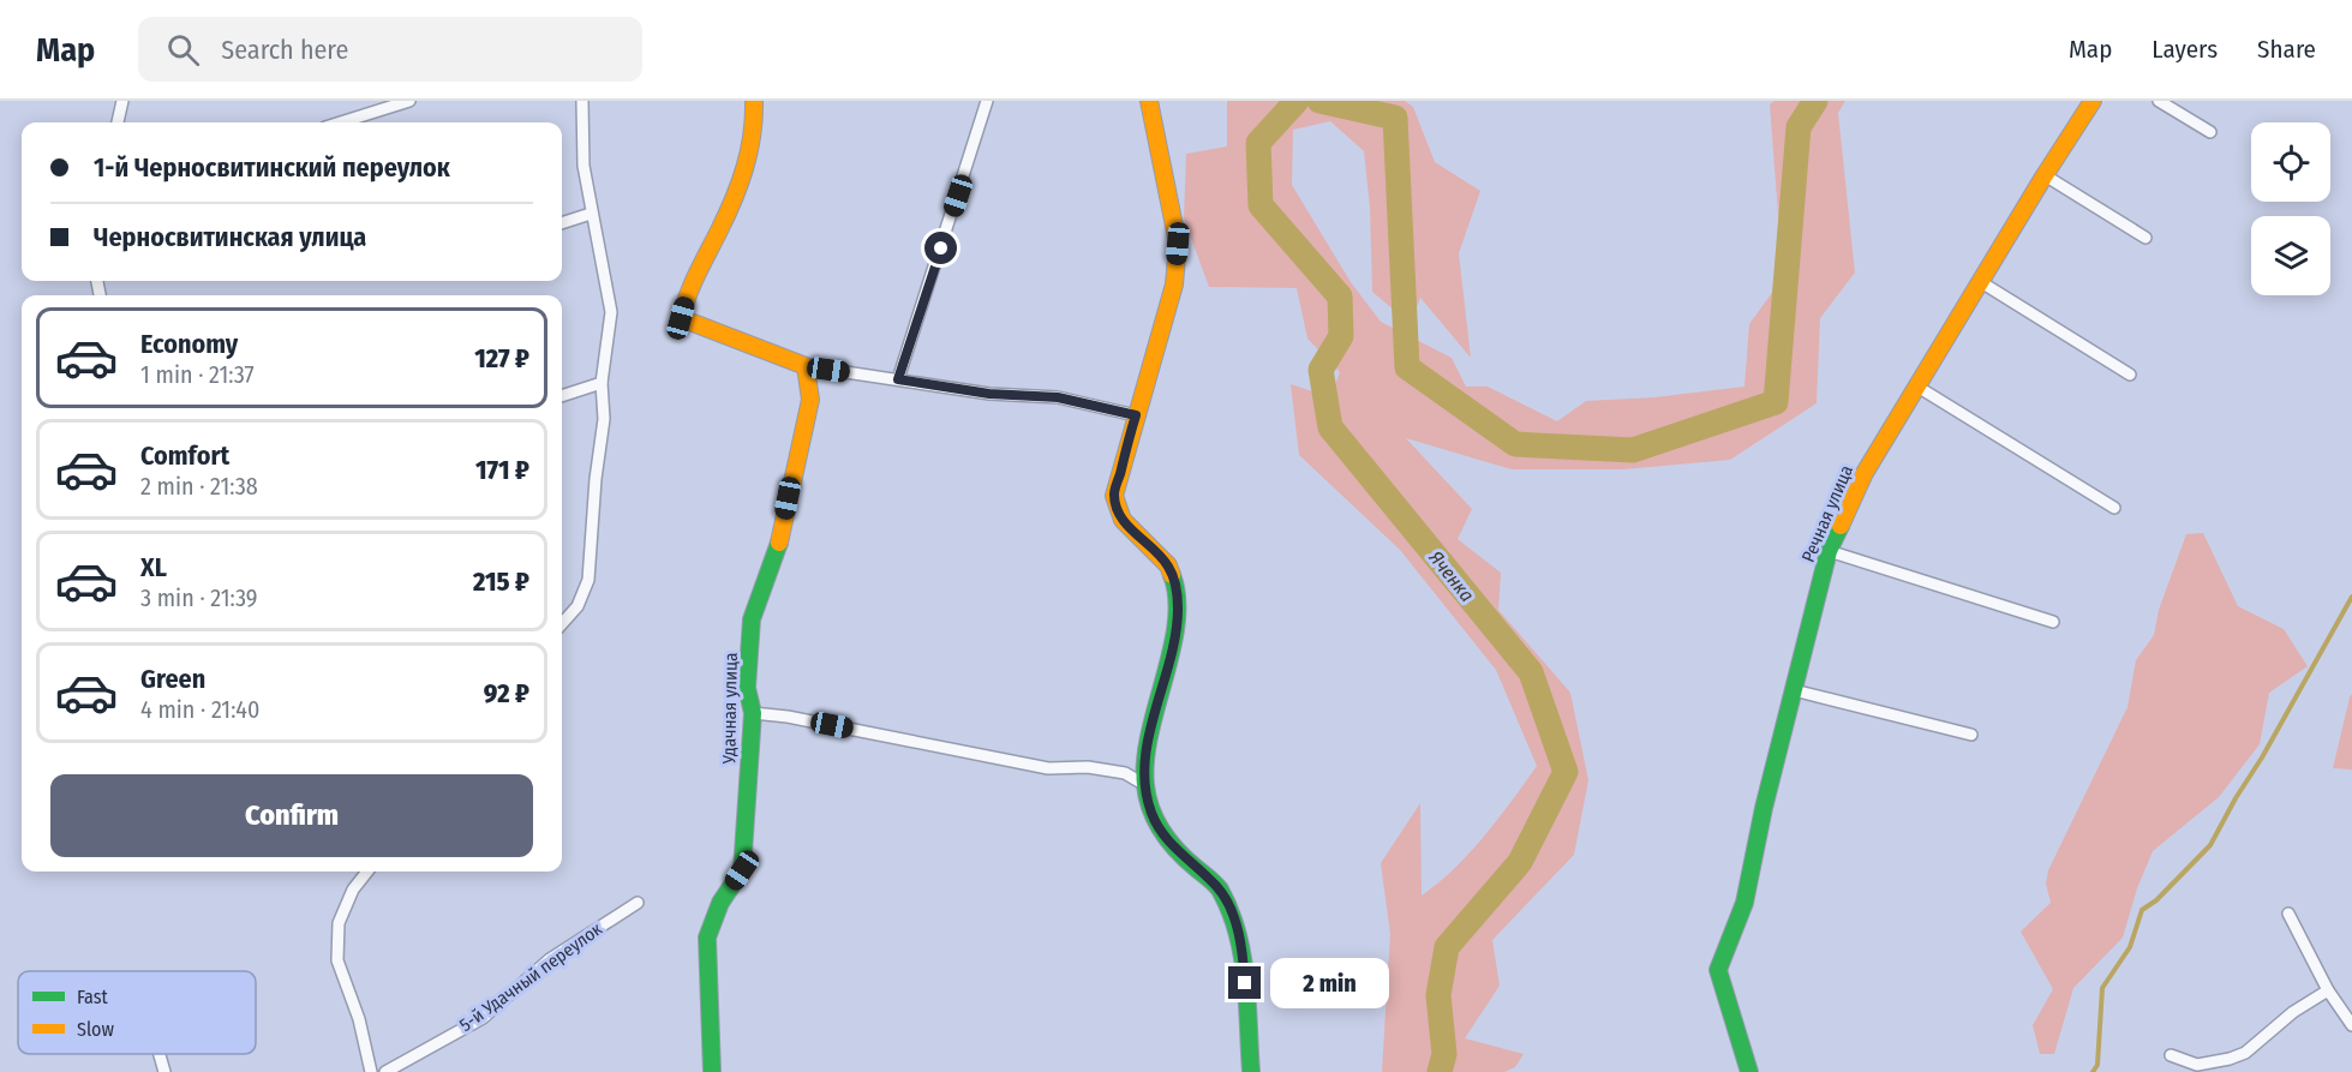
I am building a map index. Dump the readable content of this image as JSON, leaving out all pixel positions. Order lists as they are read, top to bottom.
{
  "streets": {
    "street": ["Речная улица", "Удачная улица", "5-й Удачный переулок"]
  },
  "water": ["Яченка"],
  "legend": ["Fast", "Slow"],
  "page": {
    "header": "Map",
    "search": "Search here",
    "nav": ["Map", "Layers", "Share"],
    "banner": ["1-й Черносвитинский переулок", "Черносвитинская улица"],
    "list": [
      {
        "name": "Economy",
        "note": "1 min · 21:37",
        "value": "127 ₽"
      },
      {
        "name": "Comfort",
        "note": "2 min · 21:38",
        "value": "171 ₽"
      },
      {
        "name": "XL",
        "note": "3 min · 21:39",
        "value": "215 ₽"
      },
      {
        "name": "Green",
        "note": "4 min · 21:40",
        "value": "92 ₽"
      }
    ],
    "buttons": "Confirm",
    "bubble": "2 min"
  }
}
